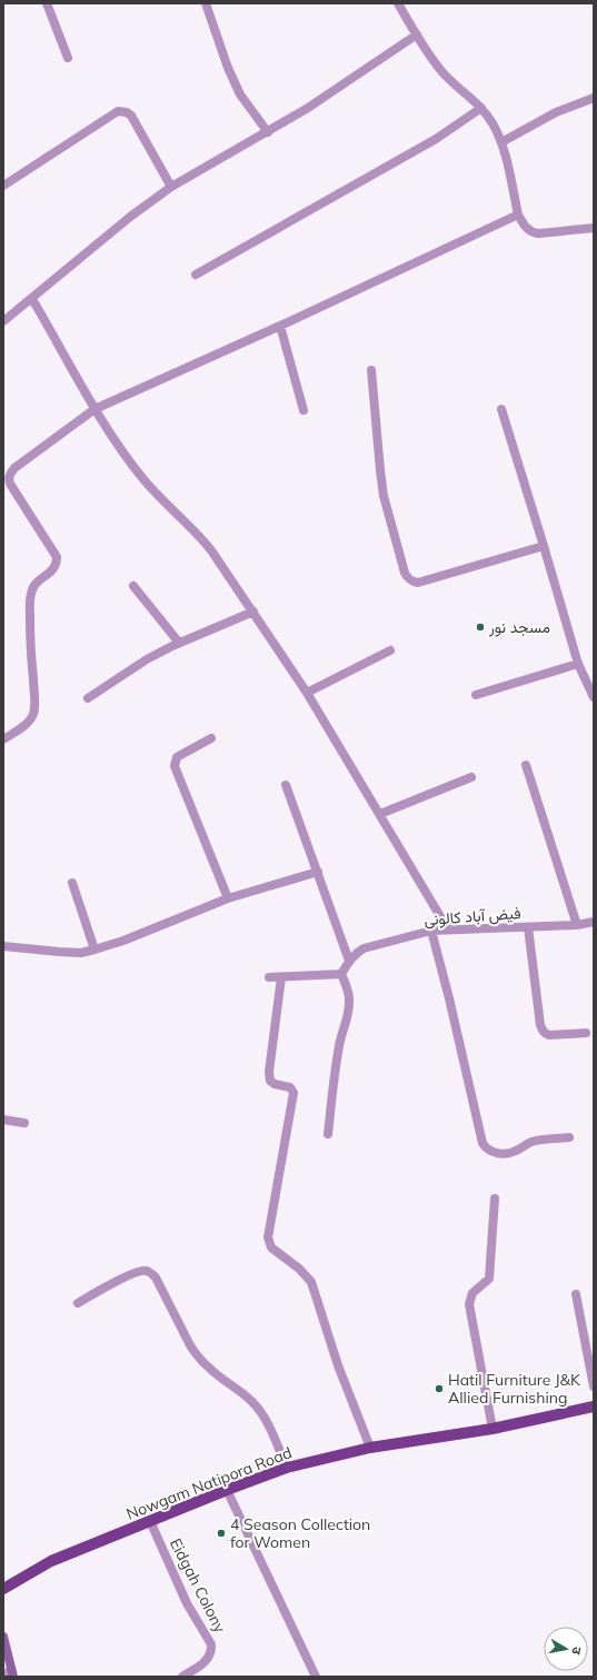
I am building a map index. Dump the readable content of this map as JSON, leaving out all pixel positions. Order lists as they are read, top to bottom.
{
  "streets": {
    "main road": ["Nowgam Natipora Road"],
    "street": ["فیض آباد کالونی", "Eidgah Colony"]
  },
  "crossings": [
    ["Nowgam Natipora Road", "Eidgah Colony"]
  ],
  "places": ["مسجد نور", "Hatil Furniture J&K Allied Furnishing", "4 Season Collection for Women"],
  "north": "right"
}
